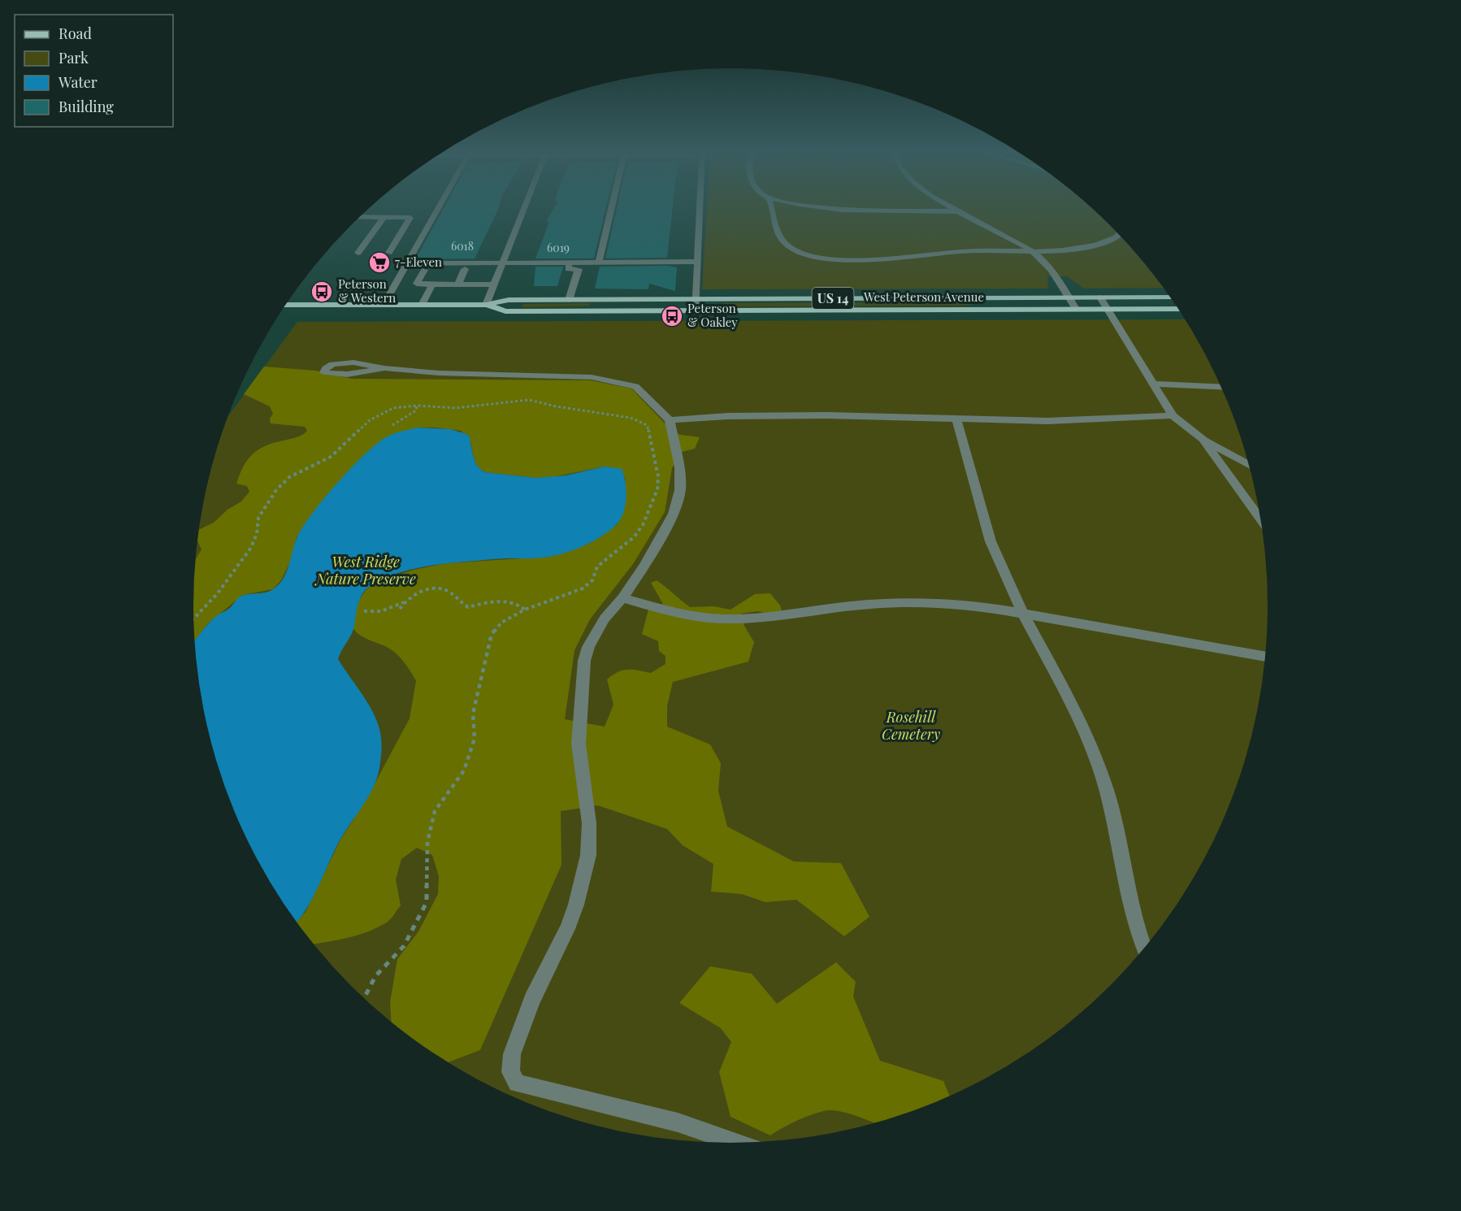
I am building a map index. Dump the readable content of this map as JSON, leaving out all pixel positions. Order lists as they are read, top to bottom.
{
  "streets": {
    "main road": ["West Peterson Avenue", "US 14"]
  },
  "parks": ["West Ridge Nature Preserve", "Rosehill Cemetery"],
  "places": {
    "supermarket": ["7-Eleven"],
    "bus stop": ["Peterson & Western", "Peterson & Oakley"]
  },
  "house_numbers": ["6018", "6019"],
  "legend": [
    "Road",
    "Park",
    "Water",
    "Building"
  ]
}
